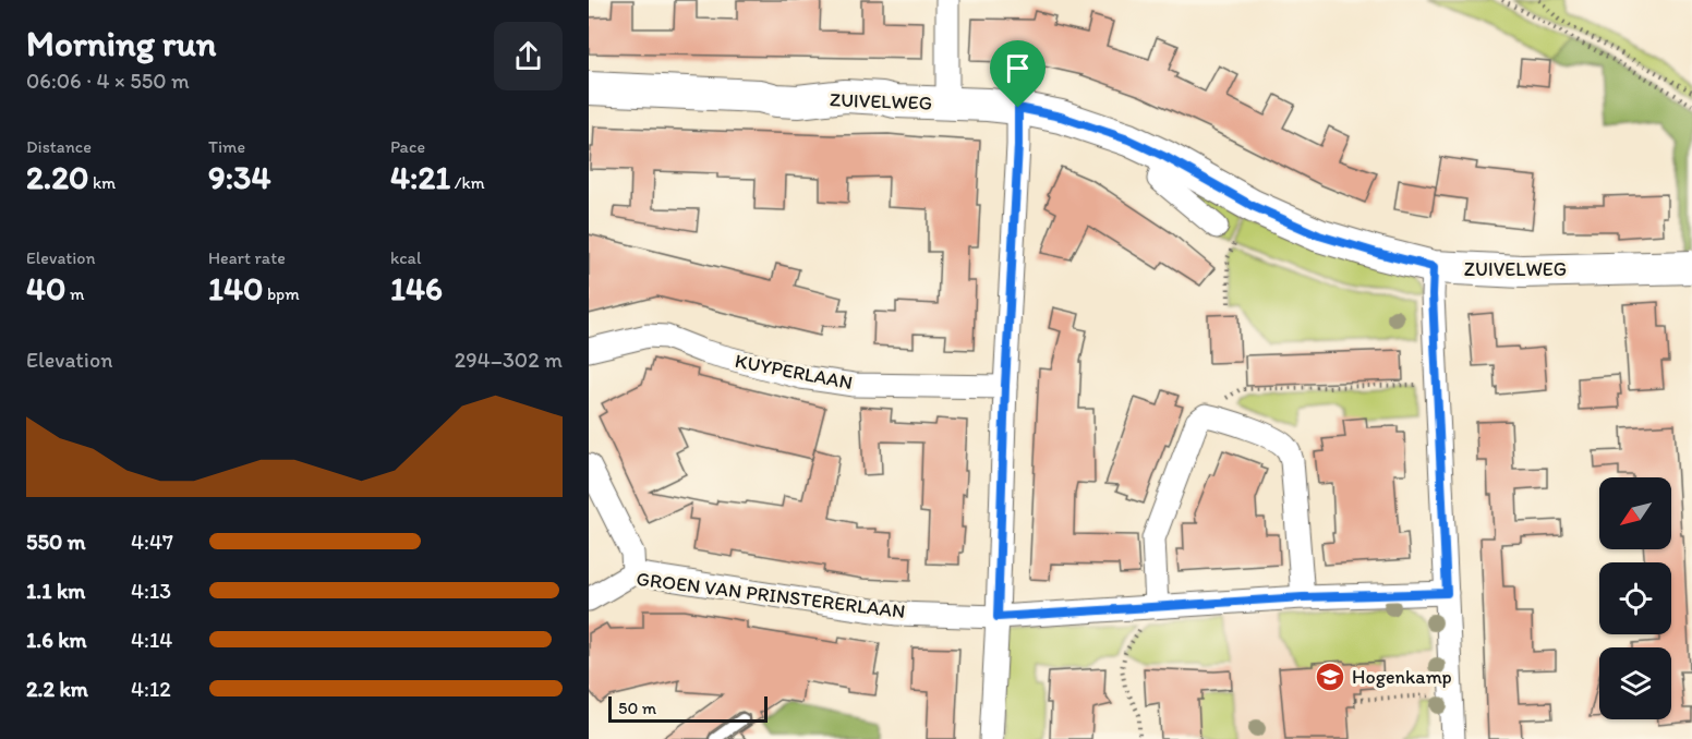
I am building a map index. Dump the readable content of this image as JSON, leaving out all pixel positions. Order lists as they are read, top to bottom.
{
  "streets": {
    "street": ["ZUIVELWEG", "KUYPERLAAN", "GROEN VAN PRINSTERERLAAN"]
  },
  "places": {
    "school or university": ["Hogenkamp"]
  },
  "scale_bar": "50 m",
  "north": "bottom left",
  "page": {
    "heading": ["Morning run", "06:06 · 4 × 550 m"],
    "stats": [
      ["Distance", "2.20 km"],
      ["Time", "9:34"],
      ["Pace", "4:21 /km"],
      ["Elevation", "40 m"],
      ["Heart rate", "140 bpm"],
      ["kcal", "146"]
    ],
    "chart": ["Elevation", "294–302 m"],
    "list": [
      {
        "name": "550 m",
        "note": "4:47"
      },
      {
        "name": "1.1 km",
        "note": "4:13"
      },
      {
        "name": "1.6 km",
        "note": "4:14"
      },
      {
        "name": "2.2 km",
        "note": "4:12"
      }
    ],
    "scale": "50 m"
  }
}
